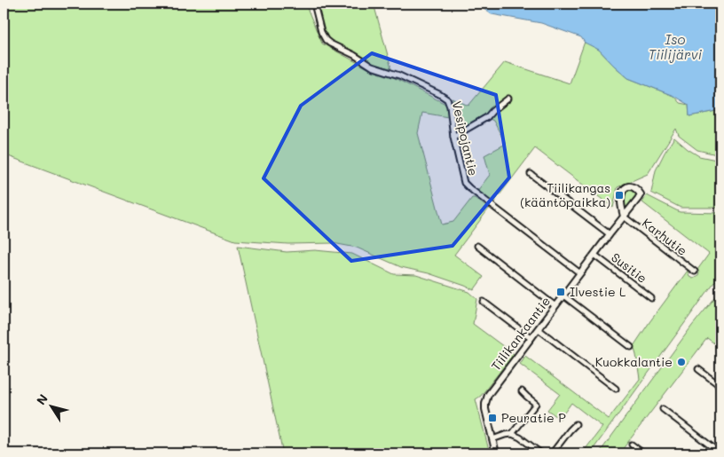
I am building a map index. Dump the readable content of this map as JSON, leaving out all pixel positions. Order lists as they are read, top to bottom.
{
  "streets": {
    "street": [
      "Vesipojantie",
      "Karhutie",
      "Susitie",
      "Tiilikankaantie"
    ]
  },
  "crossings": [
    ["Vesipojantie", "Tiilikankaantie"],
    ["Karhutie", "Tiilikankaantie"],
    ["Susitie", "Tiilikankaantie"]
  ],
  "water": ["Iso Tiilijärvi"],
  "places": {
    "transit": ["Tiilikangas (kääntöpaikka)", "Ilvestie L", "Peuratie P"],
    "other": ["Kuokkalantie"]
  },
  "north": "top left"
}
